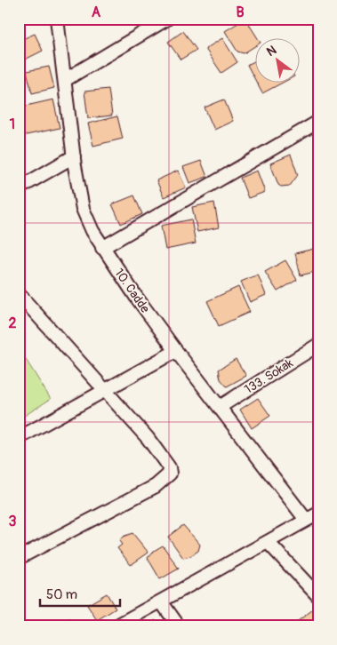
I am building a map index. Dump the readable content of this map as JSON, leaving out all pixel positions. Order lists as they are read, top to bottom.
{
  "streets": {
    "street": ["10. Cadde", "133. Sokak"]
  },
  "crossings": [
    ["10. Cadde", "133. Sokak"]
  ],
  "scale_bar": "50 m",
  "north": "top left",
  "grid": {
    "columns": ["A", "B"],
    "rows": ["1", "2", "3"]
  }
}
